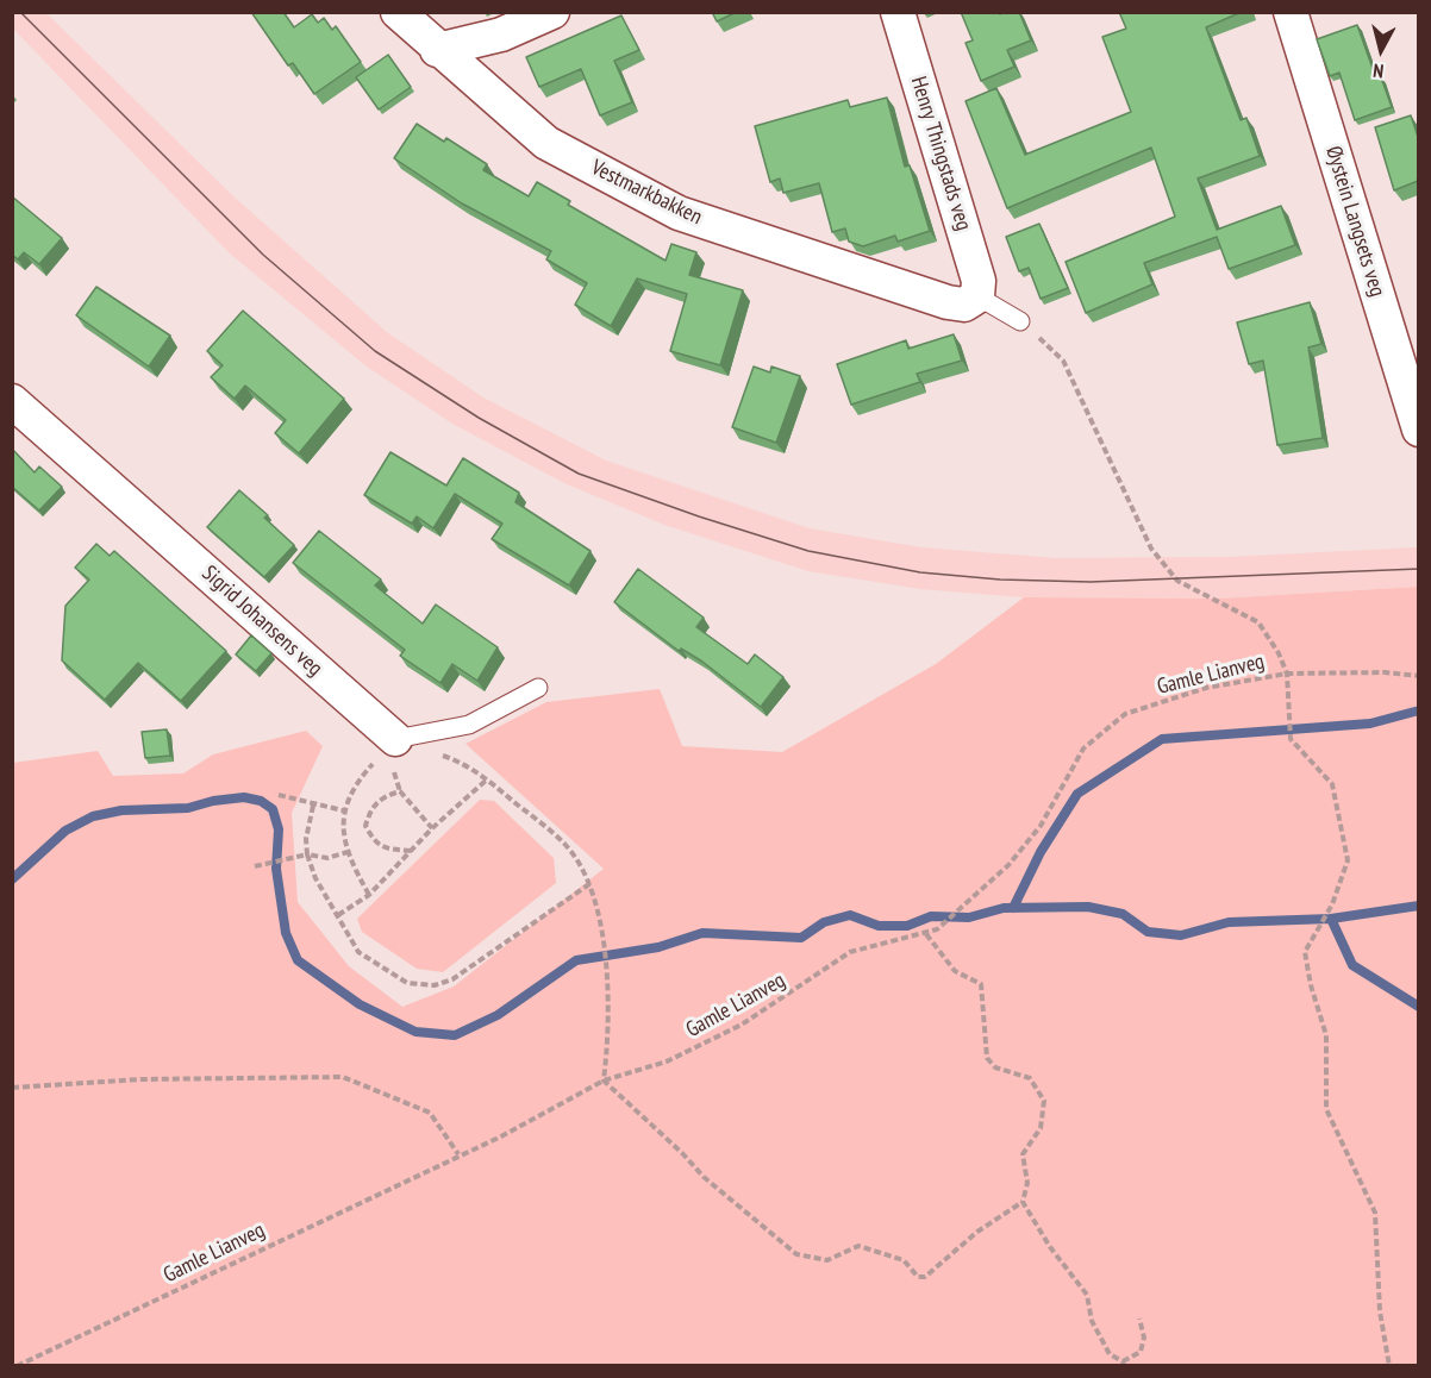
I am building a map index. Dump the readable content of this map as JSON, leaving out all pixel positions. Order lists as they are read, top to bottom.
{
  "streets": {
    "street": [
      "Henry Thingstads veg",
      "Vestmarkbakken",
      "Øystein Langsets veg",
      "Sigrid Johansens veg"
    ],
    "path": ["Gamle Lianveg"]
  },
  "crossings": [
    ["Henry Thingstads veg", "Vestmarkbakken"]
  ],
  "north": "bottom"
}
